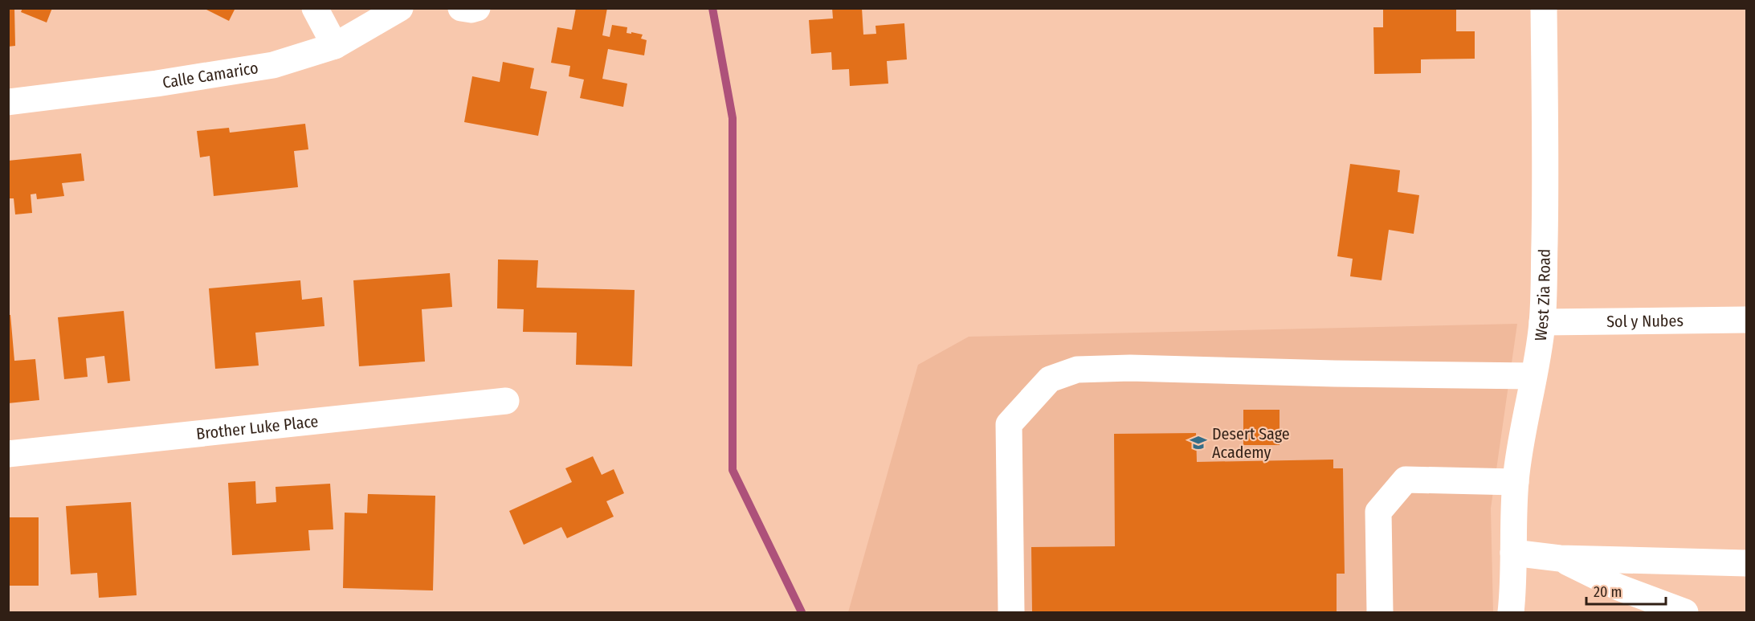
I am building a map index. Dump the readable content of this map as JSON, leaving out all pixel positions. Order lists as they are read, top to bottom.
{
  "streets": {
    "street": [
      "Calle Camarico",
      "West Zia Road",
      "Sol y Nubes",
      "Brother Luke Place"
    ]
  },
  "crossings": [
    ["West Zia Road", "Sol y Nubes"]
  ],
  "places": {
    "school or university": ["Desert Sage Academy"]
  },
  "scale_bar": "20 m"
}
